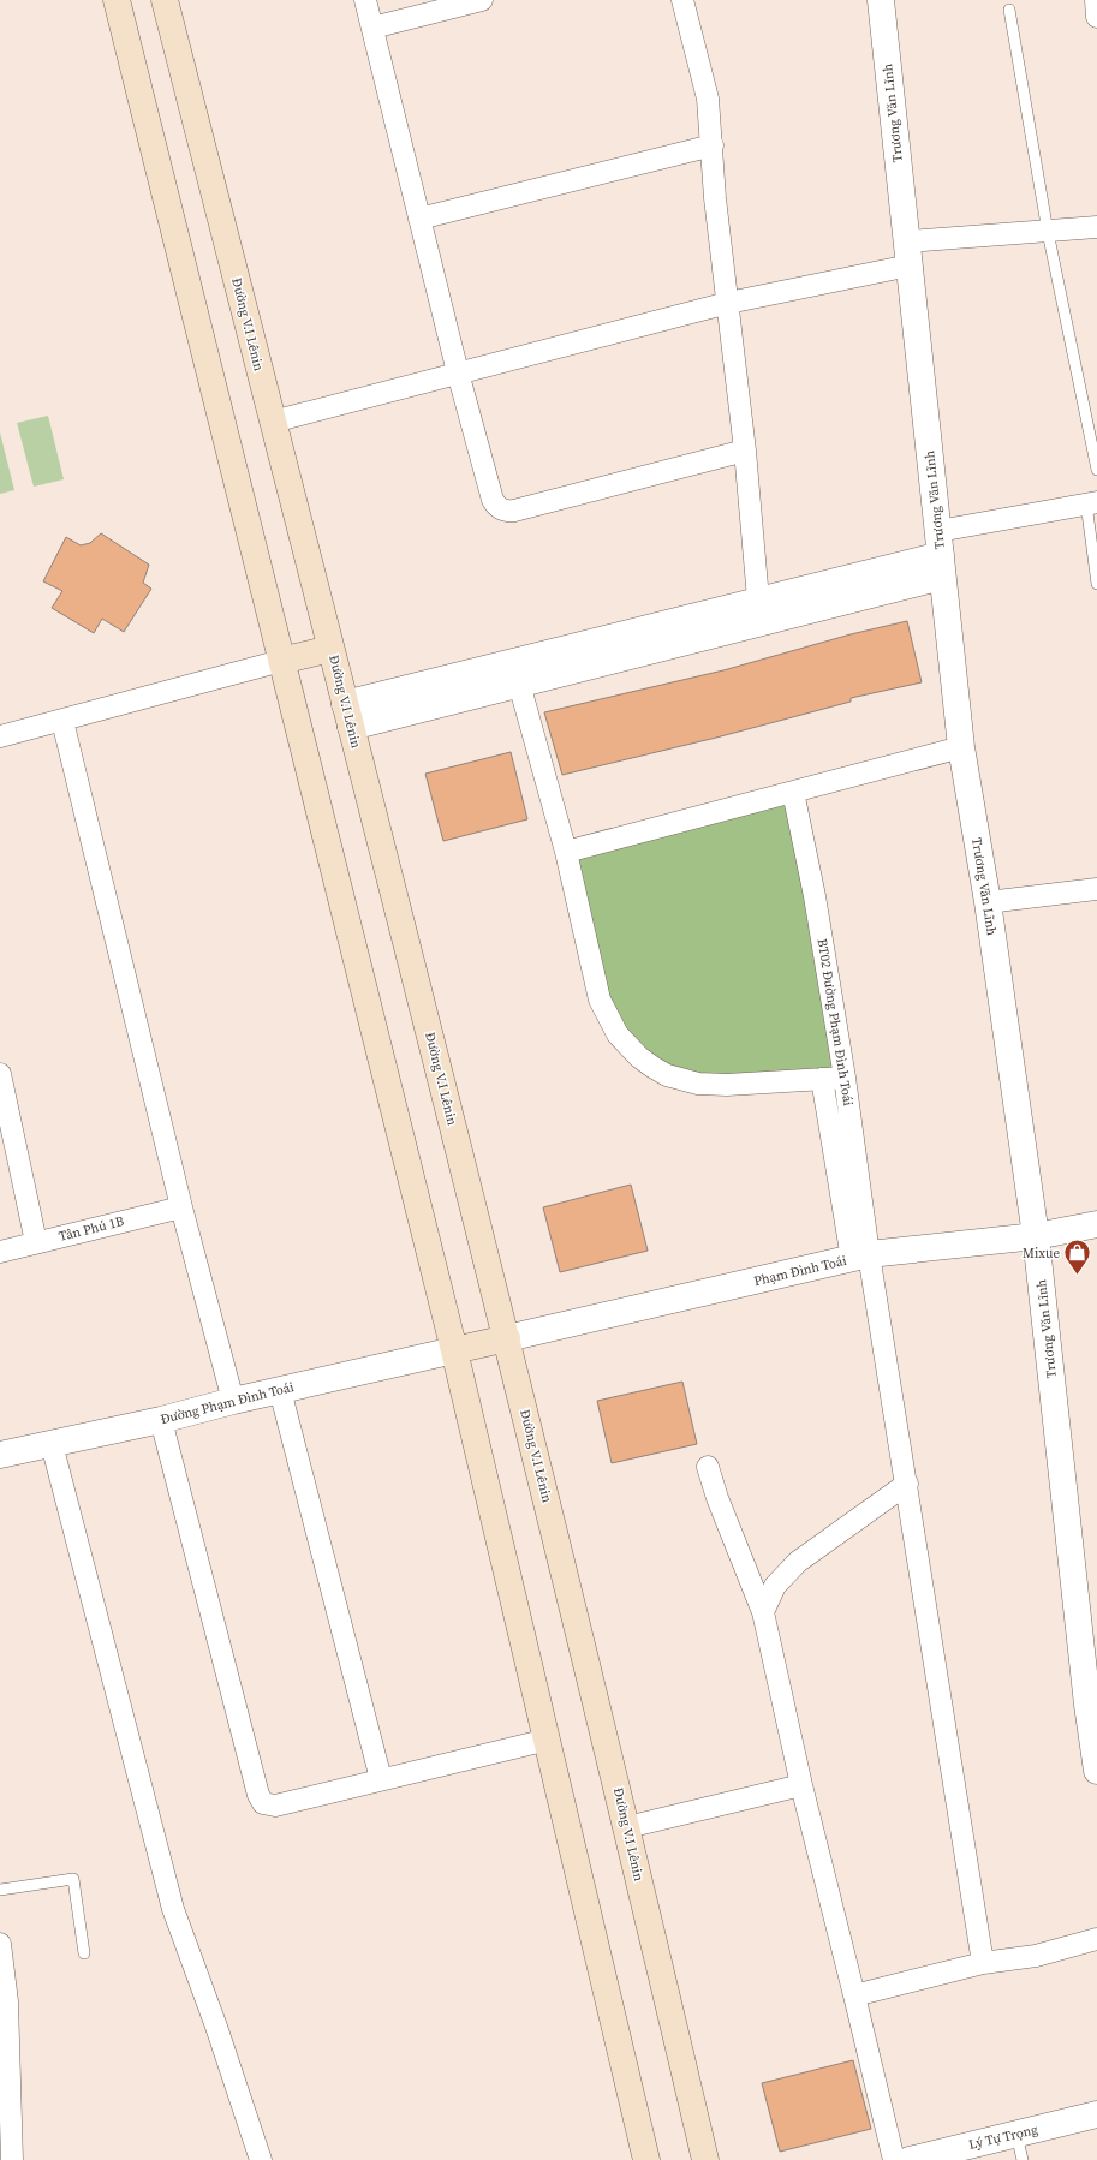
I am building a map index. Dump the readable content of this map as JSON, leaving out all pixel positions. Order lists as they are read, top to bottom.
{
  "streets": {
    "main road": ["Đường V.I Lênin"],
    "street": [
      "Trương Văn Lĩnh",
      "BT02 Đường Phạm Đình Toái",
      "Tân Phú 1B",
      "Phạm Đình Toái",
      "Đường Phạm Đình Toái",
      "Lý Tự Trọng"
    ]
  },
  "crossings": [
    ["Trương Văn Lĩnh", "Phạm Đình Toái"],
    ["Đường V.I Lênin", "Phạm Đình Toái"],
    ["BT02 Đường Phạm Đình Toái", "Phạm Đình Toái"]
  ],
  "places": {
    "shop": ["Mixue"]
  }
}
